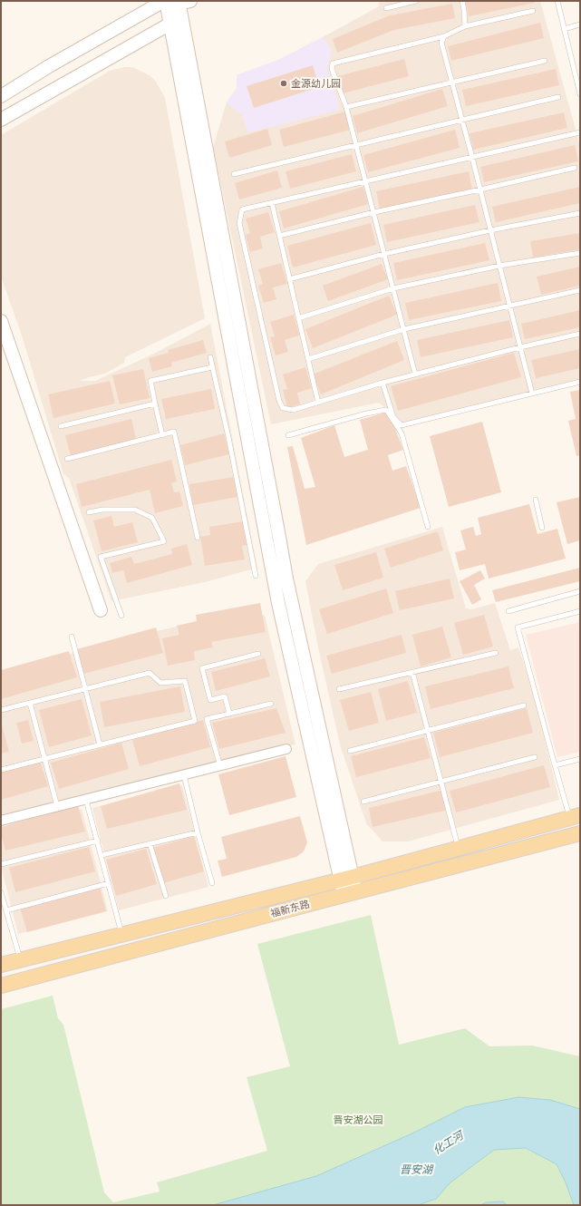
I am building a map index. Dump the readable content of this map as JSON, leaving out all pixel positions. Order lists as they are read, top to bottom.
{
  "streets": {
    "main road": ["福新东路"]
  },
  "water": ["化工河", "晋安湖"],
  "parks": ["晋安湖公园"],
  "places": ["金源幼儿园"]
}
